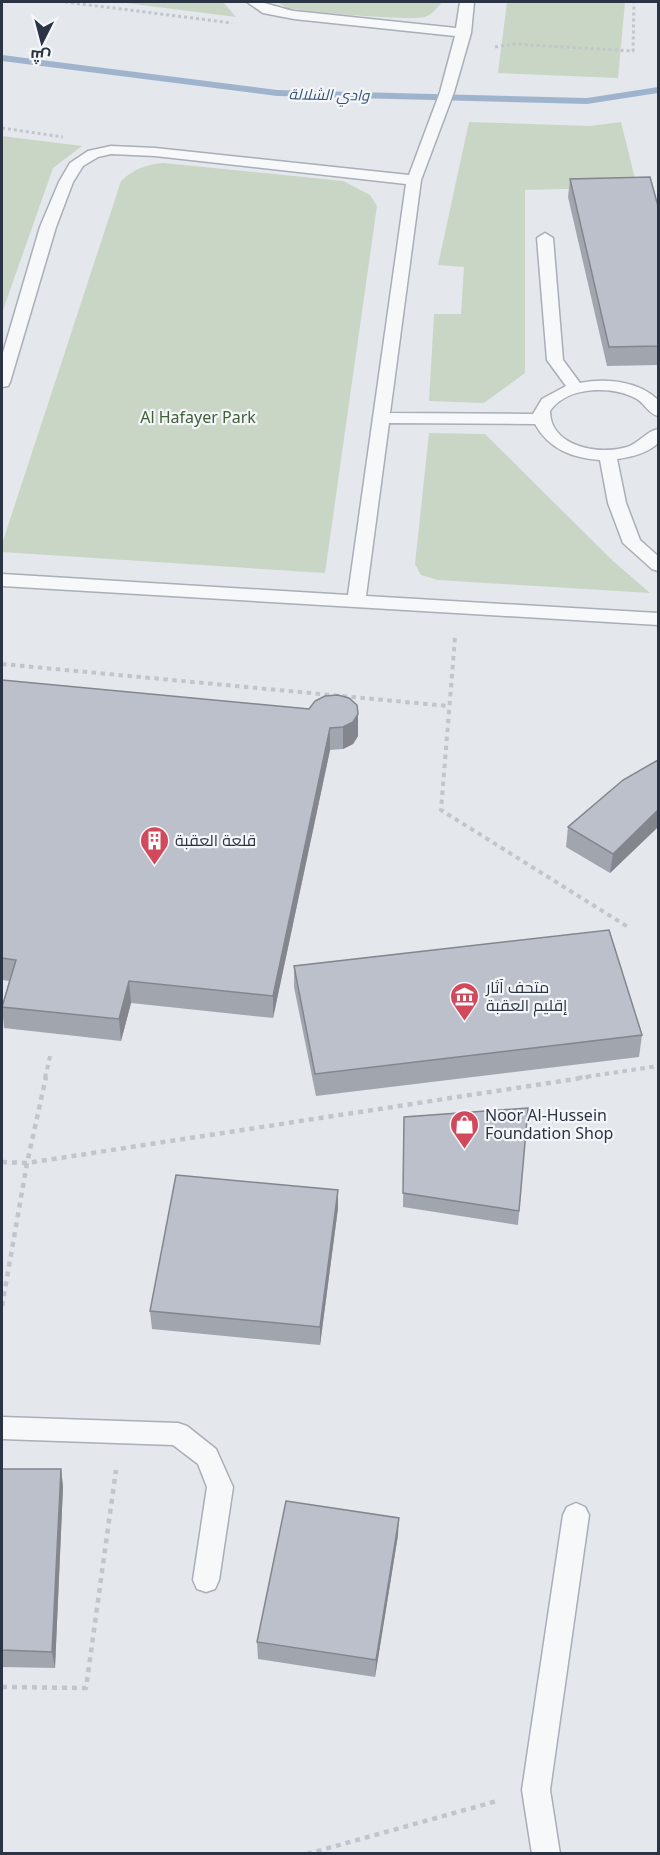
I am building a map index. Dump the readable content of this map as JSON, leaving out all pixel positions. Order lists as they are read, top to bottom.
{
  "water": ["وادي الشلالة"],
  "parks": ["Al Hafayer Park"],
  "places": {
    "building": ["قلعة العقبة"],
    "museum": ["متحف آثار إقليم العقبة"],
    "shop": ["Noor Al-Hussein Foundation Shop"]
  },
  "north": "bottom"
}
